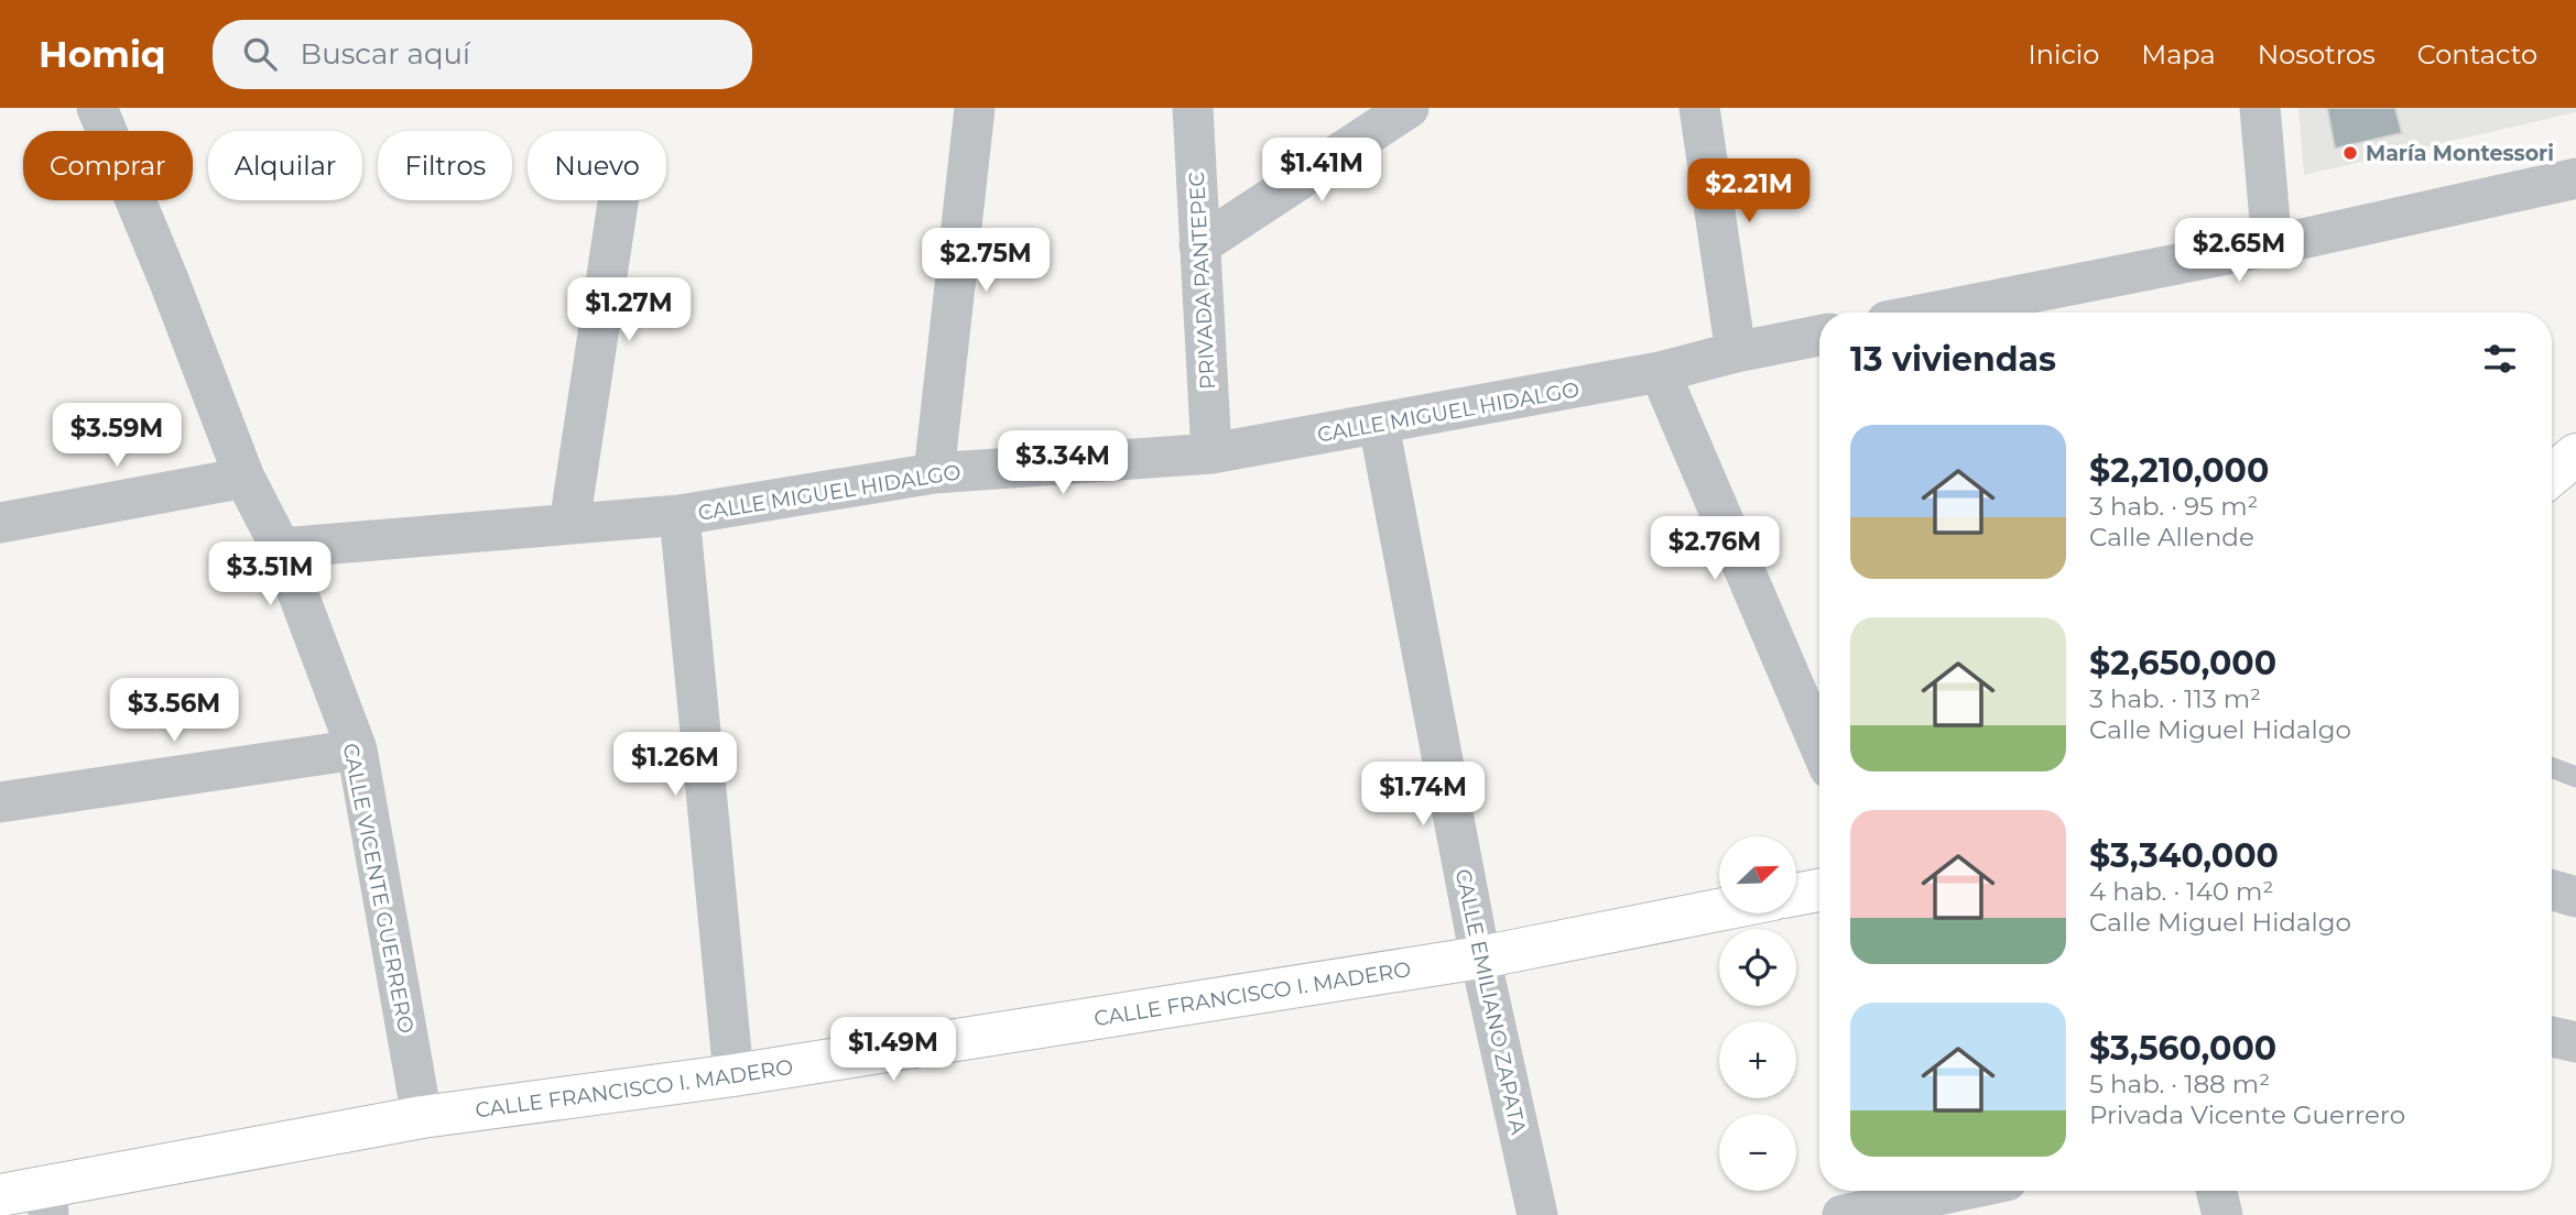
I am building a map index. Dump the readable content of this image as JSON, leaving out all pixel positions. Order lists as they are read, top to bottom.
{
  "streets": {
    "street": [
      "PRIVADA PANTEPEC",
      "CALLE MIGUEL HIDALGO",
      "CALLE VICENTE GUERRERO",
      "CALLE FRANCISCO I. MADERO",
      "CALLE EMILIANO ZAPATA"
    ]
  },
  "crossings": [
    ["PRIVADA PANTEPEC", "CALLE MIGUEL HIDALGO"],
    ["CALLE MIGUEL HIDALGO", "CALLE VICENTE GUERRERO"],
    ["CALLE MIGUEL HIDALGO", "CALLE EMILIANO ZAPATA"],
    ["CALLE VICENTE GUERRERO", "CALLE FRANCISCO I. MADERO"],
    ["CALLE FRANCISCO I. MADERO", "CALLE EMILIANO ZAPATA"]
  ],
  "places": ["María Montessori"],
  "north": "top right",
  "page": {
    "header": "Homiq",
    "search": "Buscar aquí",
    "nav": [
      "Inicio",
      "Mapa",
      "Nosotros",
      "Contacto"
    ],
    "chip": [
      "Comprar",
      "Alquilar",
      "Filtros",
      "Nuevo"
    ],
    "price": [
      "$1.41M",
      "$2.21M",
      "$2.65M",
      "$2.75M",
      "$1.27M",
      "$3.59M",
      "$3.34M",
      "$2.76M",
      "$3.51M",
      "$3.56M",
      "$1.26M",
      "$1.74M",
      "$1.49M"
    ],
    "heading": "13 viviendas",
    "list": [
      {
        "name": "$2,210,000",
        "note": "3 hab. · 95 m² · Calle Allende"
      },
      {
        "name": "$2,650,000",
        "note": "3 hab. · 113 m² · Calle Miguel Hidalgo"
      },
      {
        "name": "$3,340,000",
        "note": "4 hab. · 140 m² · Calle Miguel Hidalgo"
      },
      {
        "name": "$3,560,000",
        "note": "5 hab. · 188 m² · Privada Vicente Guerrero"
      }
    ],
    "map_buttons": ["+", "−"]
  }
}
